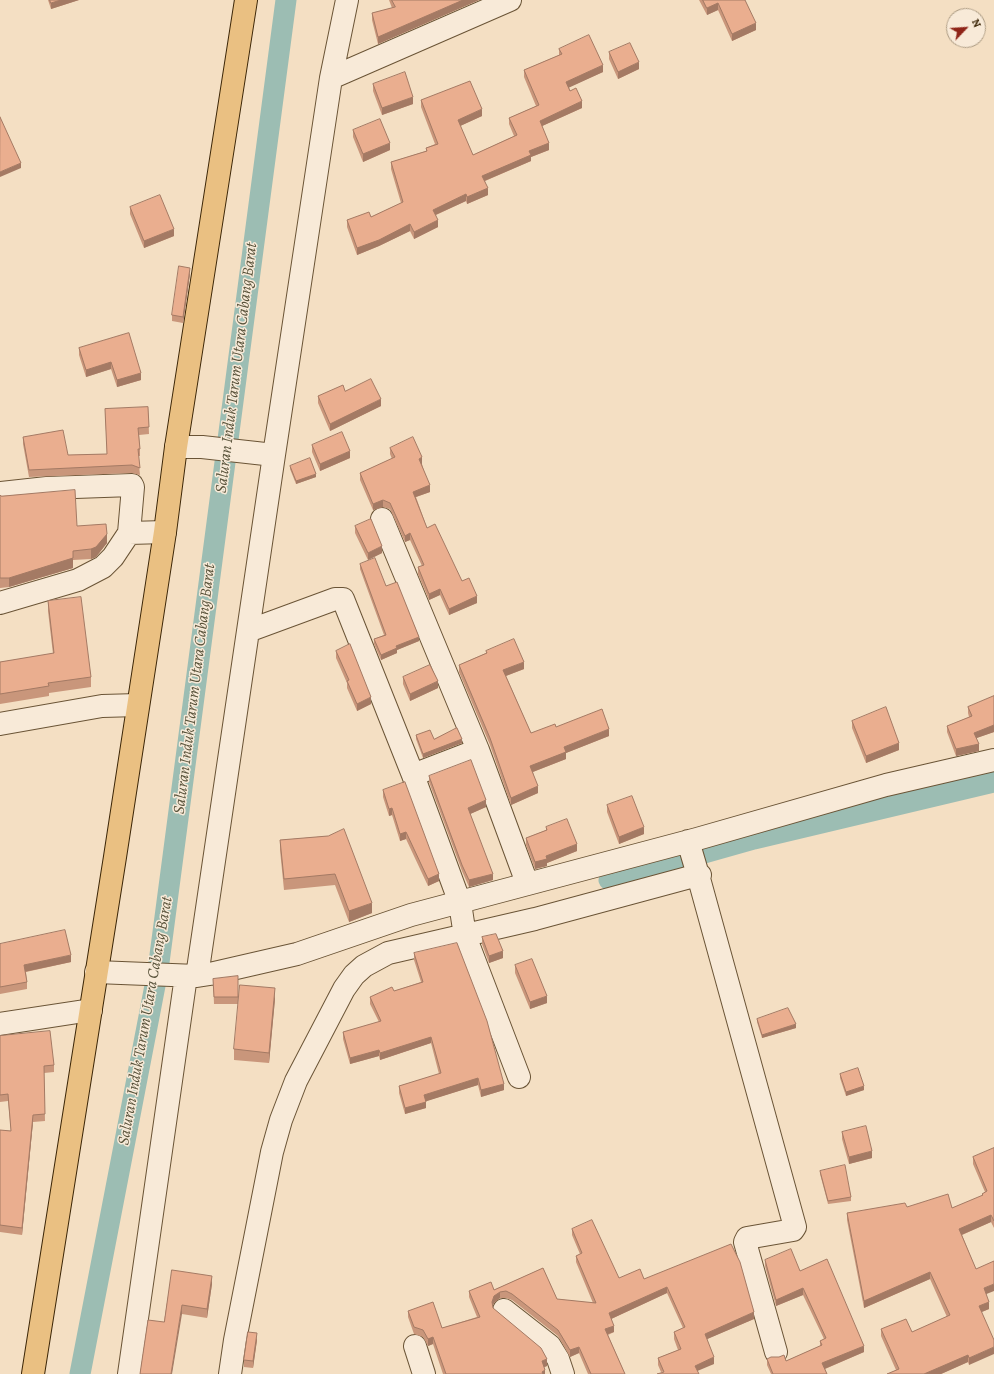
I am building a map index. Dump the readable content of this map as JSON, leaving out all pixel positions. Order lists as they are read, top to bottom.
{
  "water": ["Saluran Induk Tarum Utara Cabang Barat"],
  "north": "top right"
}
